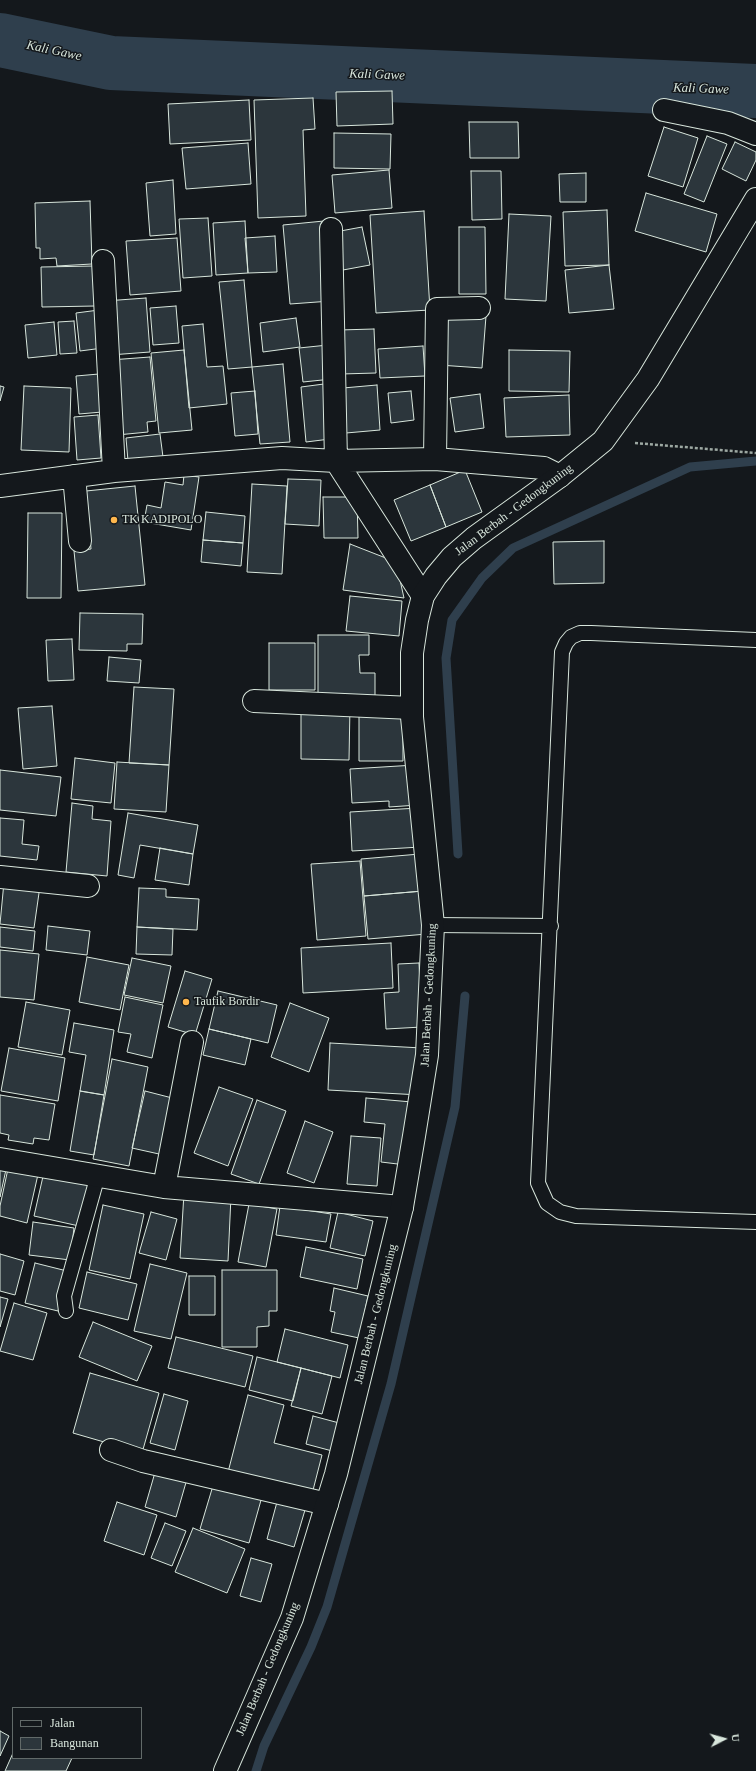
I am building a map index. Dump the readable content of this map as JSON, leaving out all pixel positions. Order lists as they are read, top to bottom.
{
  "streets": {
    "street": ["Jalan Berbah - Gedongkuning"]
  },
  "water": ["Kali Gawe"],
  "places": ["TK KADIPOLO", "Taufik Bordir"],
  "legend": ["Jalan", "Bangunan"],
  "north": "right"
}
